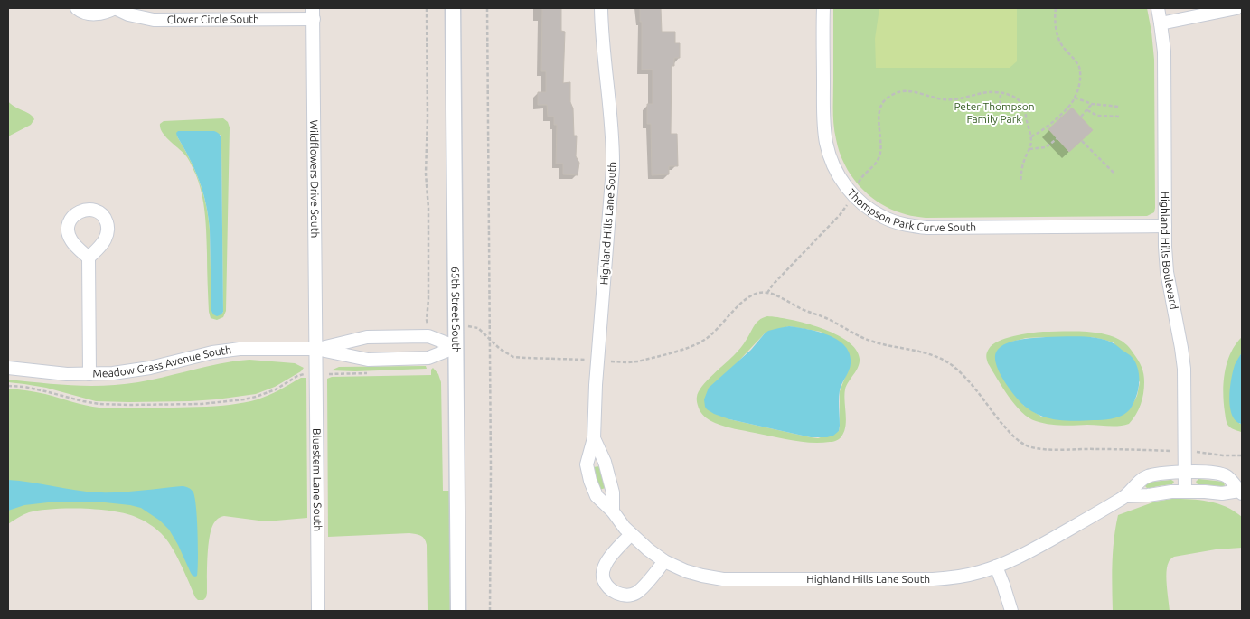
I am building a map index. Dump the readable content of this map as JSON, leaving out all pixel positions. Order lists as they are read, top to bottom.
{
  "streets": {
    "street": [
      "Clover Circle South",
      "Wildflowers Drive South",
      "Thompson Park Curve South",
      "Highland Hills Lane South",
      "Highland Hills Boulevard",
      "65th Street South",
      "Meadow Grass Avenue South",
      "Bluestem Lane South"
    ]
  },
  "crossings": [
    ["Clover Circle South", "Wildflowers Drive South"],
    ["Wildflowers Drive South", "Meadow Grass Avenue South"],
    ["Wildflowers Drive South", "Bluestem Lane South"],
    ["Thompson Park Curve South", "Highland Hills Boulevard"],
    ["Highland Hills Lane South", "Highland Hills Boulevard"],
    ["65th Street South", "Meadow Grass Avenue South"],
    ["Meadow Grass Avenue South", "Bluestem Lane South"]
  ],
  "parks": ["Peter Thompson Family Park"]
}
